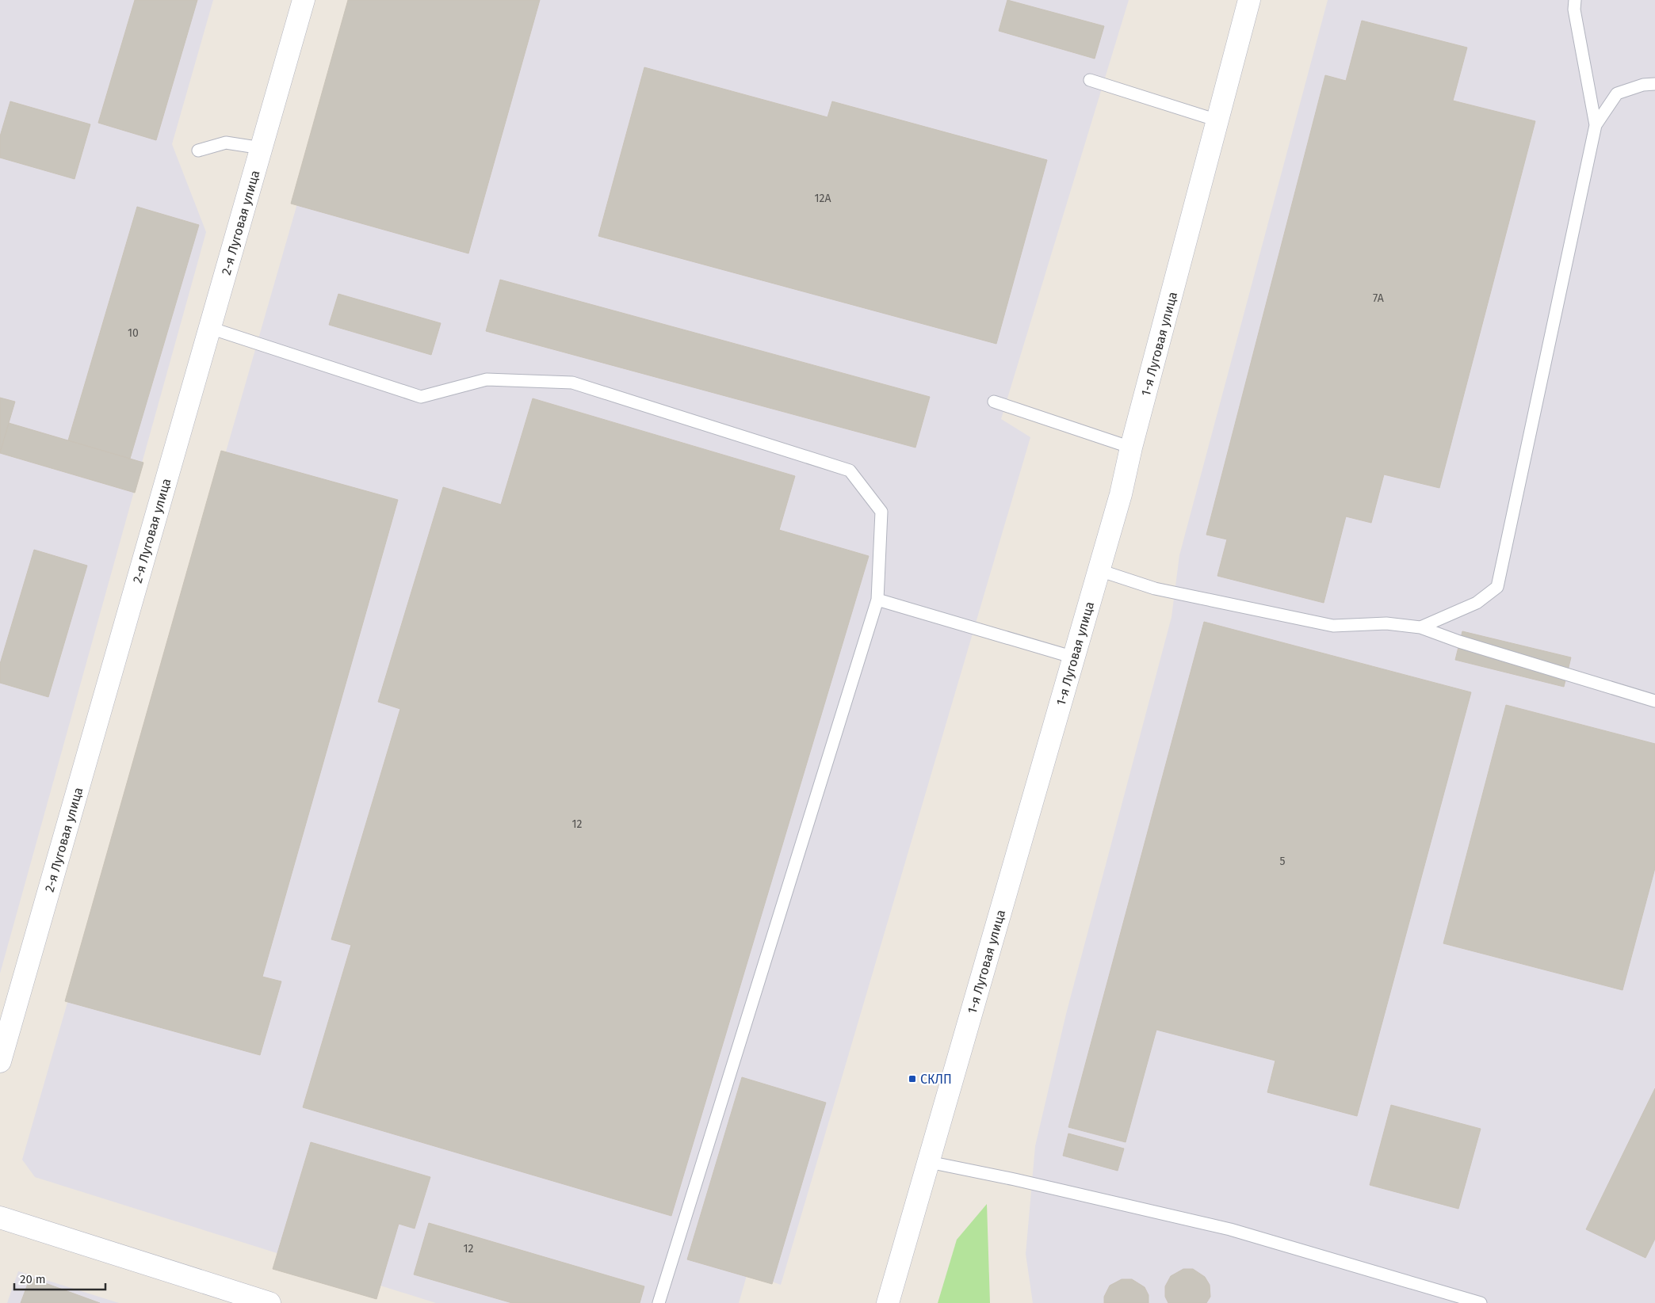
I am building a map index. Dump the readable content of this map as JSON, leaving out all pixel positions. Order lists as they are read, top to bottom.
{
  "streets": {
    "street": ["2-я Луговая улица", "1-я Луговая улица"]
  },
  "places": {
    "transit": ["СКЛП"]
  },
  "house_numbers": [
    "12А",
    "7А",
    "10",
    "12",
    "5",
    "12"
  ],
  "scale_bar": "20 m"
}
